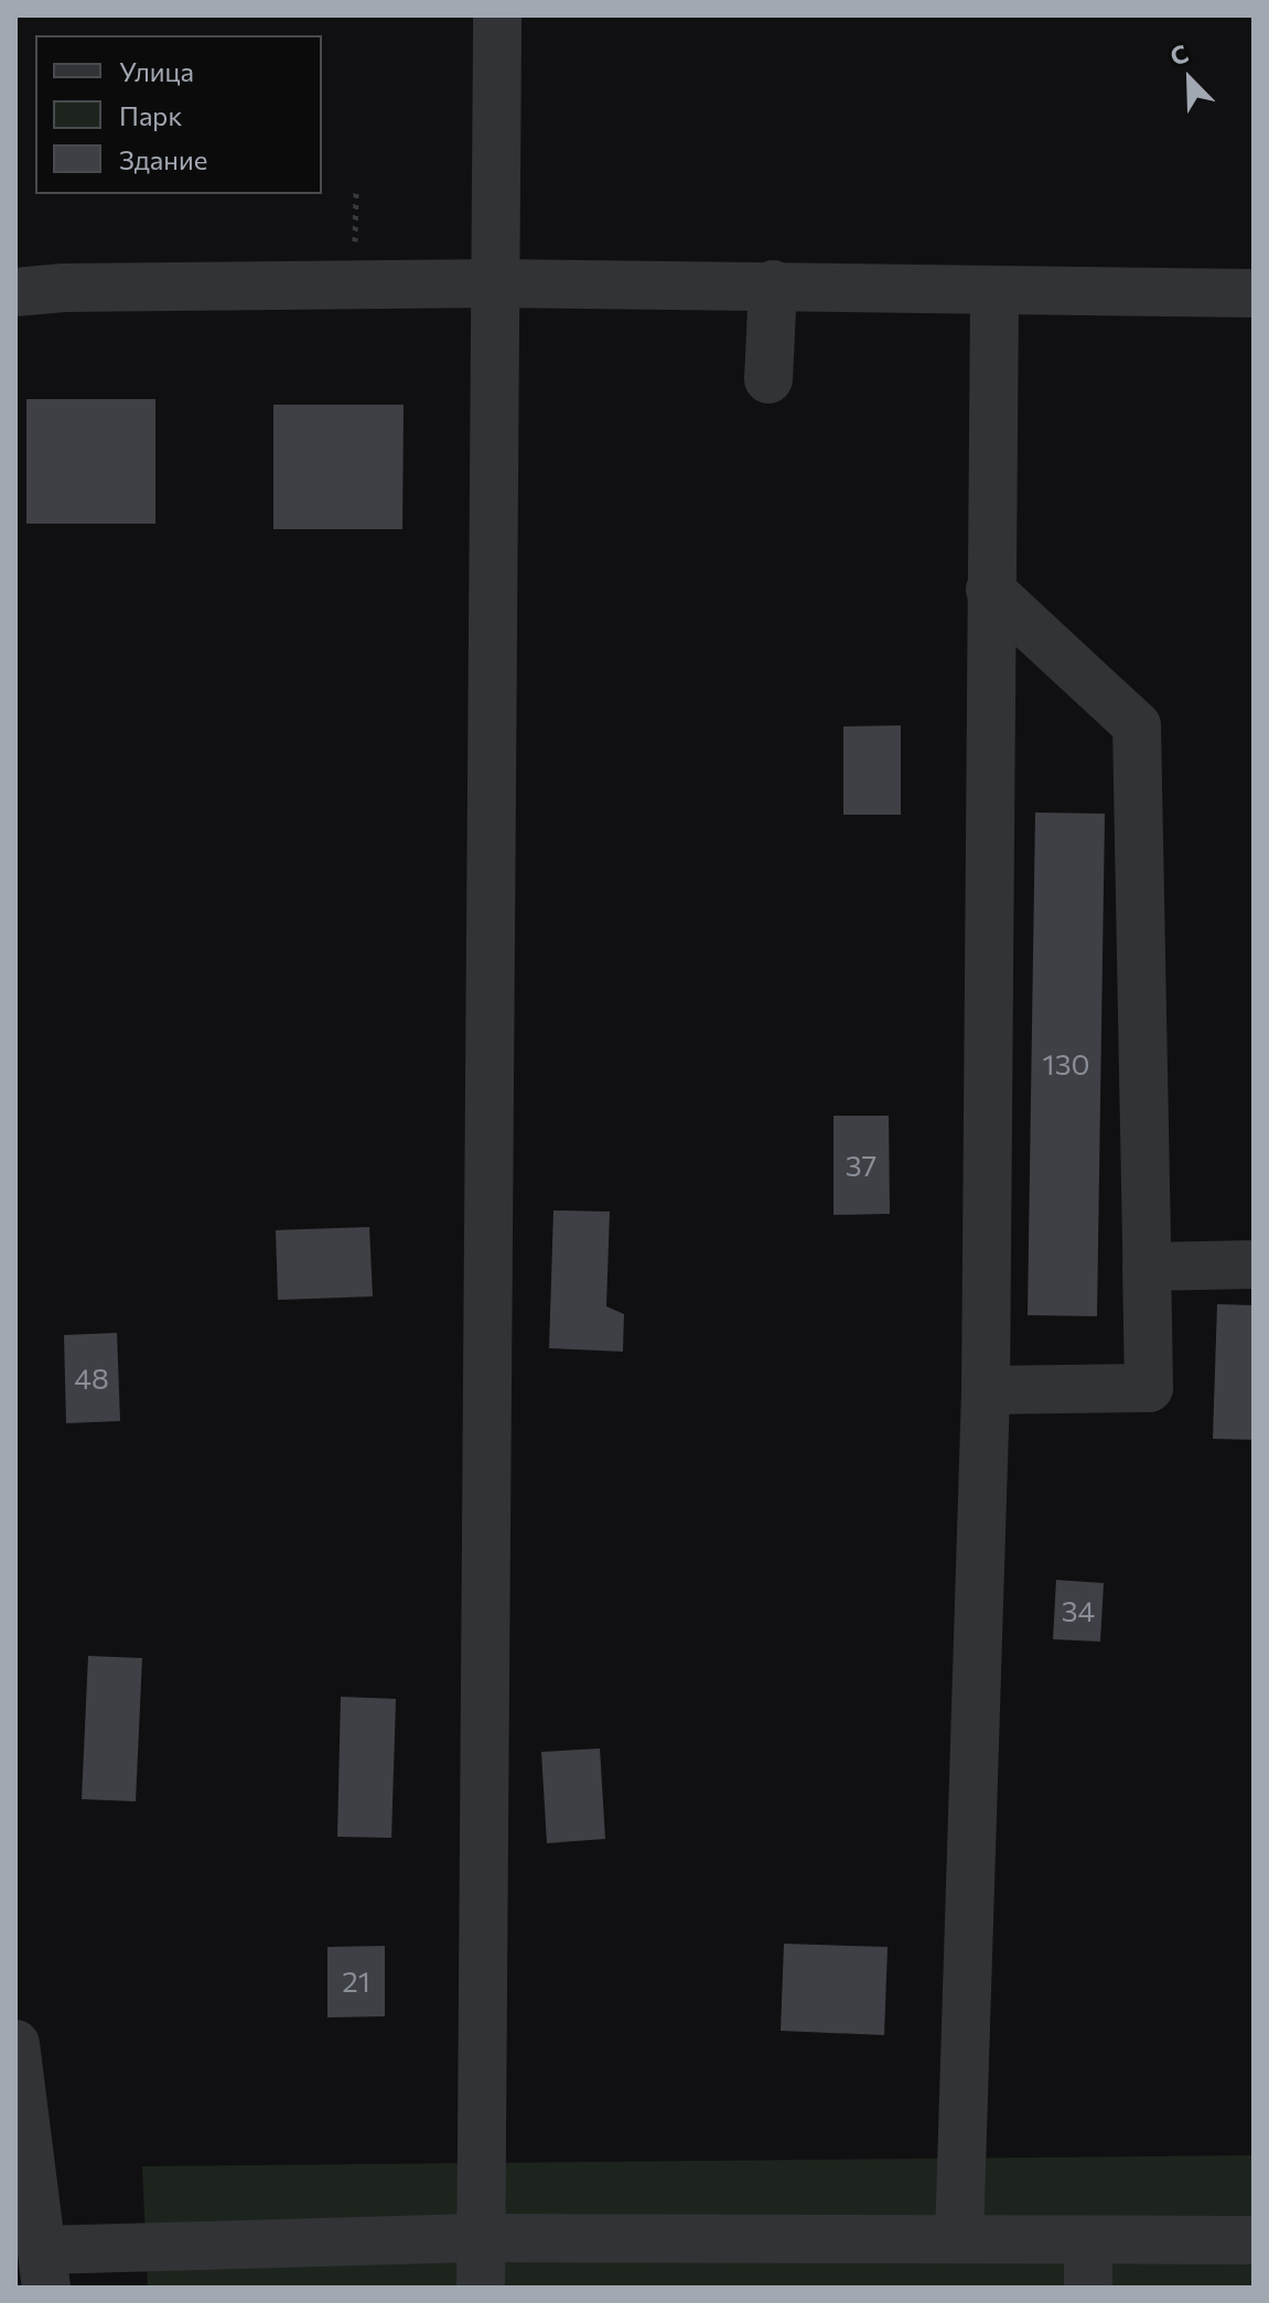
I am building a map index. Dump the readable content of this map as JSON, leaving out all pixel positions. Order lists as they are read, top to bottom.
{
  "house_numbers": [
    "130",
    "37",
    "48",
    "34",
    "21"
  ],
  "legend": ["Улица", "Парк", "Здание"],
  "north": "top left"
}
